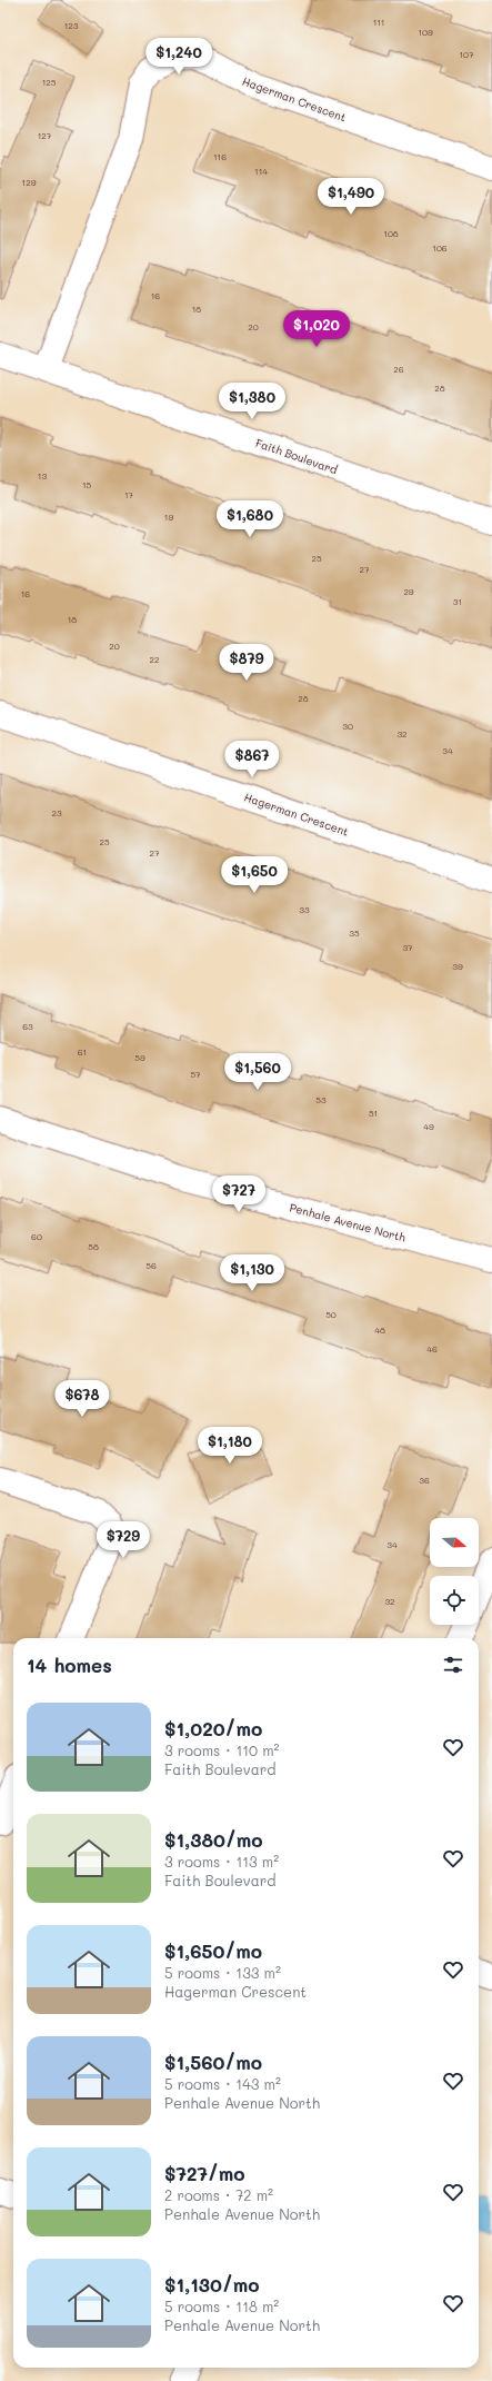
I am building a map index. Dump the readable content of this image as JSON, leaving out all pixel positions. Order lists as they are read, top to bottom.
{
  "streets": {
    "street": ["Hagerman Crescent", "Faith Boulevard", "Penhale Avenue North"]
  },
  "crossings": [
    ["Hagerman Crescent", "Faith Boulevard"]
  ],
  "house_numbers": [
    "111",
    "123",
    "109",
    "107",
    "125",
    "127",
    "116",
    "114",
    "129",
    "108",
    "106",
    "16",
    "18",
    "20",
    "26",
    "28",
    "13",
    "15",
    "17",
    "19",
    "25",
    "27",
    "29",
    "16",
    "31",
    "18",
    "20",
    "22",
    "28",
    "30",
    "32",
    "34",
    "23",
    "25",
    "27",
    "33",
    "35",
    "37",
    "39",
    "63",
    "61",
    "59",
    "57",
    "53",
    "51",
    "49",
    "60",
    "58",
    "56",
    "50",
    "48",
    "46",
    "36",
    "34",
    "32"
  ],
  "north": "right",
  "page": {
    "price": [
      "$1,240",
      "$1,490",
      "$1,020",
      "$1,380",
      "$1,680",
      "$879",
      "$867",
      "$1,650",
      "$1,560",
      "$727",
      "$1,130",
      "$678",
      "$1,180",
      "$729"
    ],
    "heading": "14 homes",
    "list": [
      {
        "name": "$1,020/mo",
        "note": "3 rooms · 110 m² · Faith Boulevard"
      },
      {
        "name": "$1,380/mo",
        "note": "3 rooms · 113 m² · Faith Boulevard"
      },
      {
        "name": "$1,650/mo",
        "note": "5 rooms · 133 m² · Hagerman Crescent"
      },
      {
        "name": "$1,560/mo",
        "note": "5 rooms · 143 m² · Penhale Avenue North"
      },
      {
        "name": "$727/mo",
        "note": "2 rooms · 72 m² · Penhale Avenue North"
      },
      {
        "name": "$1,130/mo",
        "note": "5 rooms · 118 m² · Penhale Avenue North"
      }
    ]
  }
}
